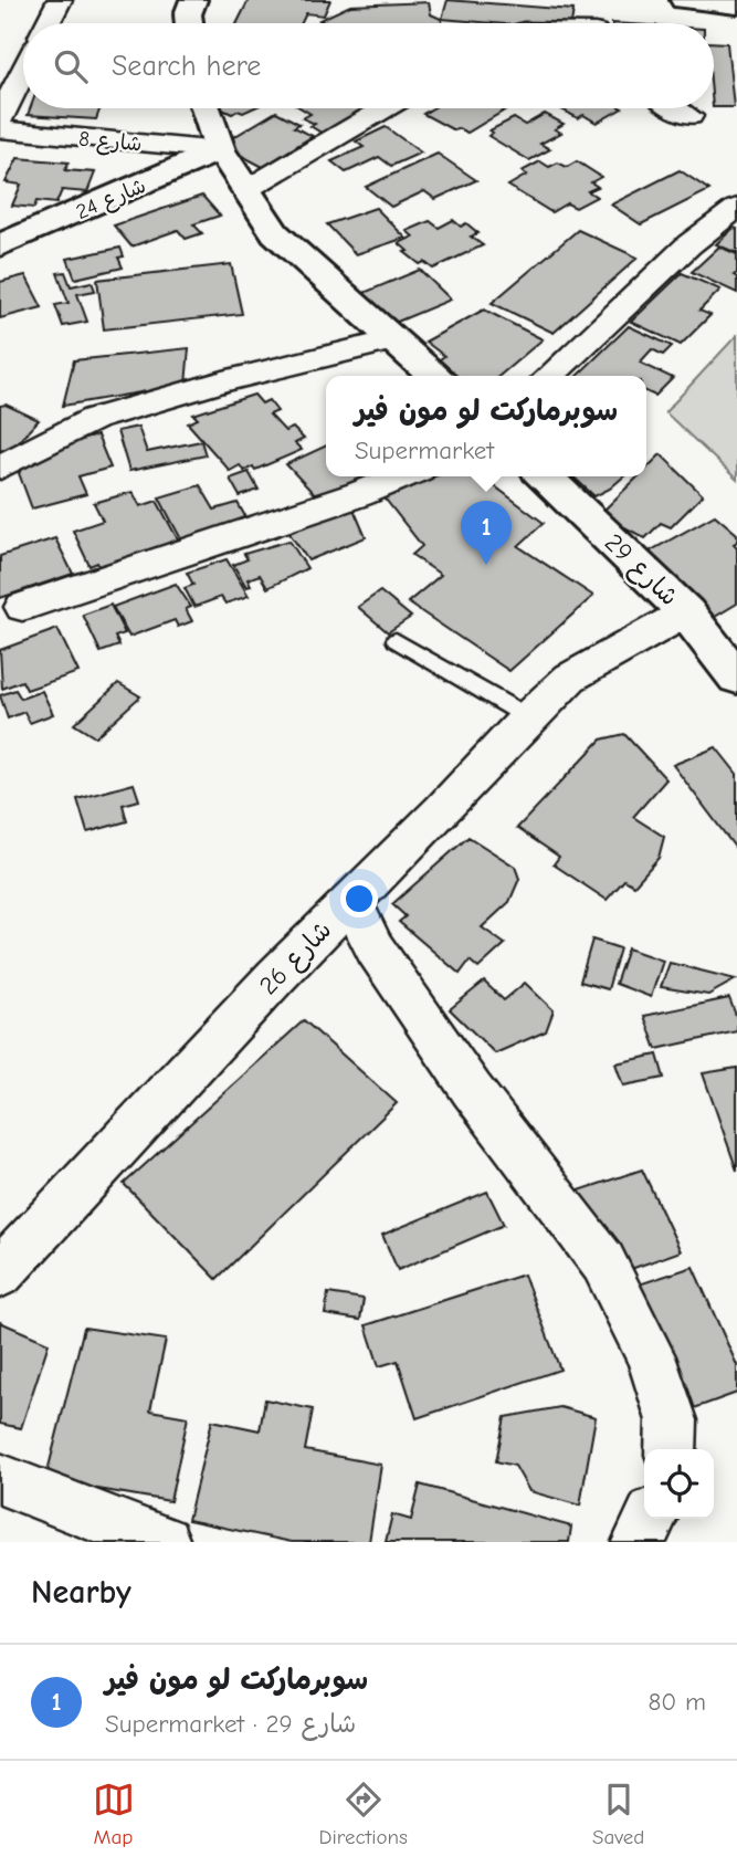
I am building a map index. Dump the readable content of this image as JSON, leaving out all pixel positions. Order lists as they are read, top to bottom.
{
  "streets": {
    "street": [
      "شارع 8",
      "شارع 24",
      "شارع 29",
      "شارع 26"
    ]
  },
  "crossings": [
    ["شارع 8", "شارع 24"],
    ["شارع 29", "شارع 26"]
  ],
  "page": {
    "search": "Search here",
    "popup": ["سوبرماركت لو مون فير", "Supermarket"],
    "pins": "1",
    "heading": "Nearby",
    "list": [
      {
        "mark": "1",
        "name": "سوبرماركت لو مون فير",
        "note": "Supermarket · شارع 29",
        "value": "80 m"
      }
    ],
    "nav": ["Map", "Directions", "Saved"]
  }
}
